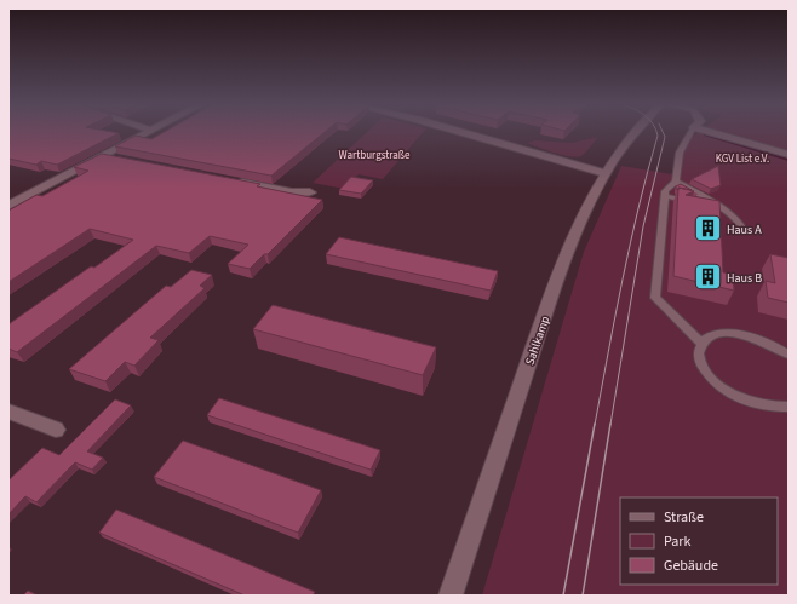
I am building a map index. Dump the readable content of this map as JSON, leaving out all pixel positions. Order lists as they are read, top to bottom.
{
  "streets": {
    "street": ["Sahlkamp"]
  },
  "parks": ["Wartburgstraße", "KGV List e.V."],
  "places": {
    "building": ["Haus A", "Haus B"]
  },
  "legend": ["Straße", "Park", "Gebäude"]
}
